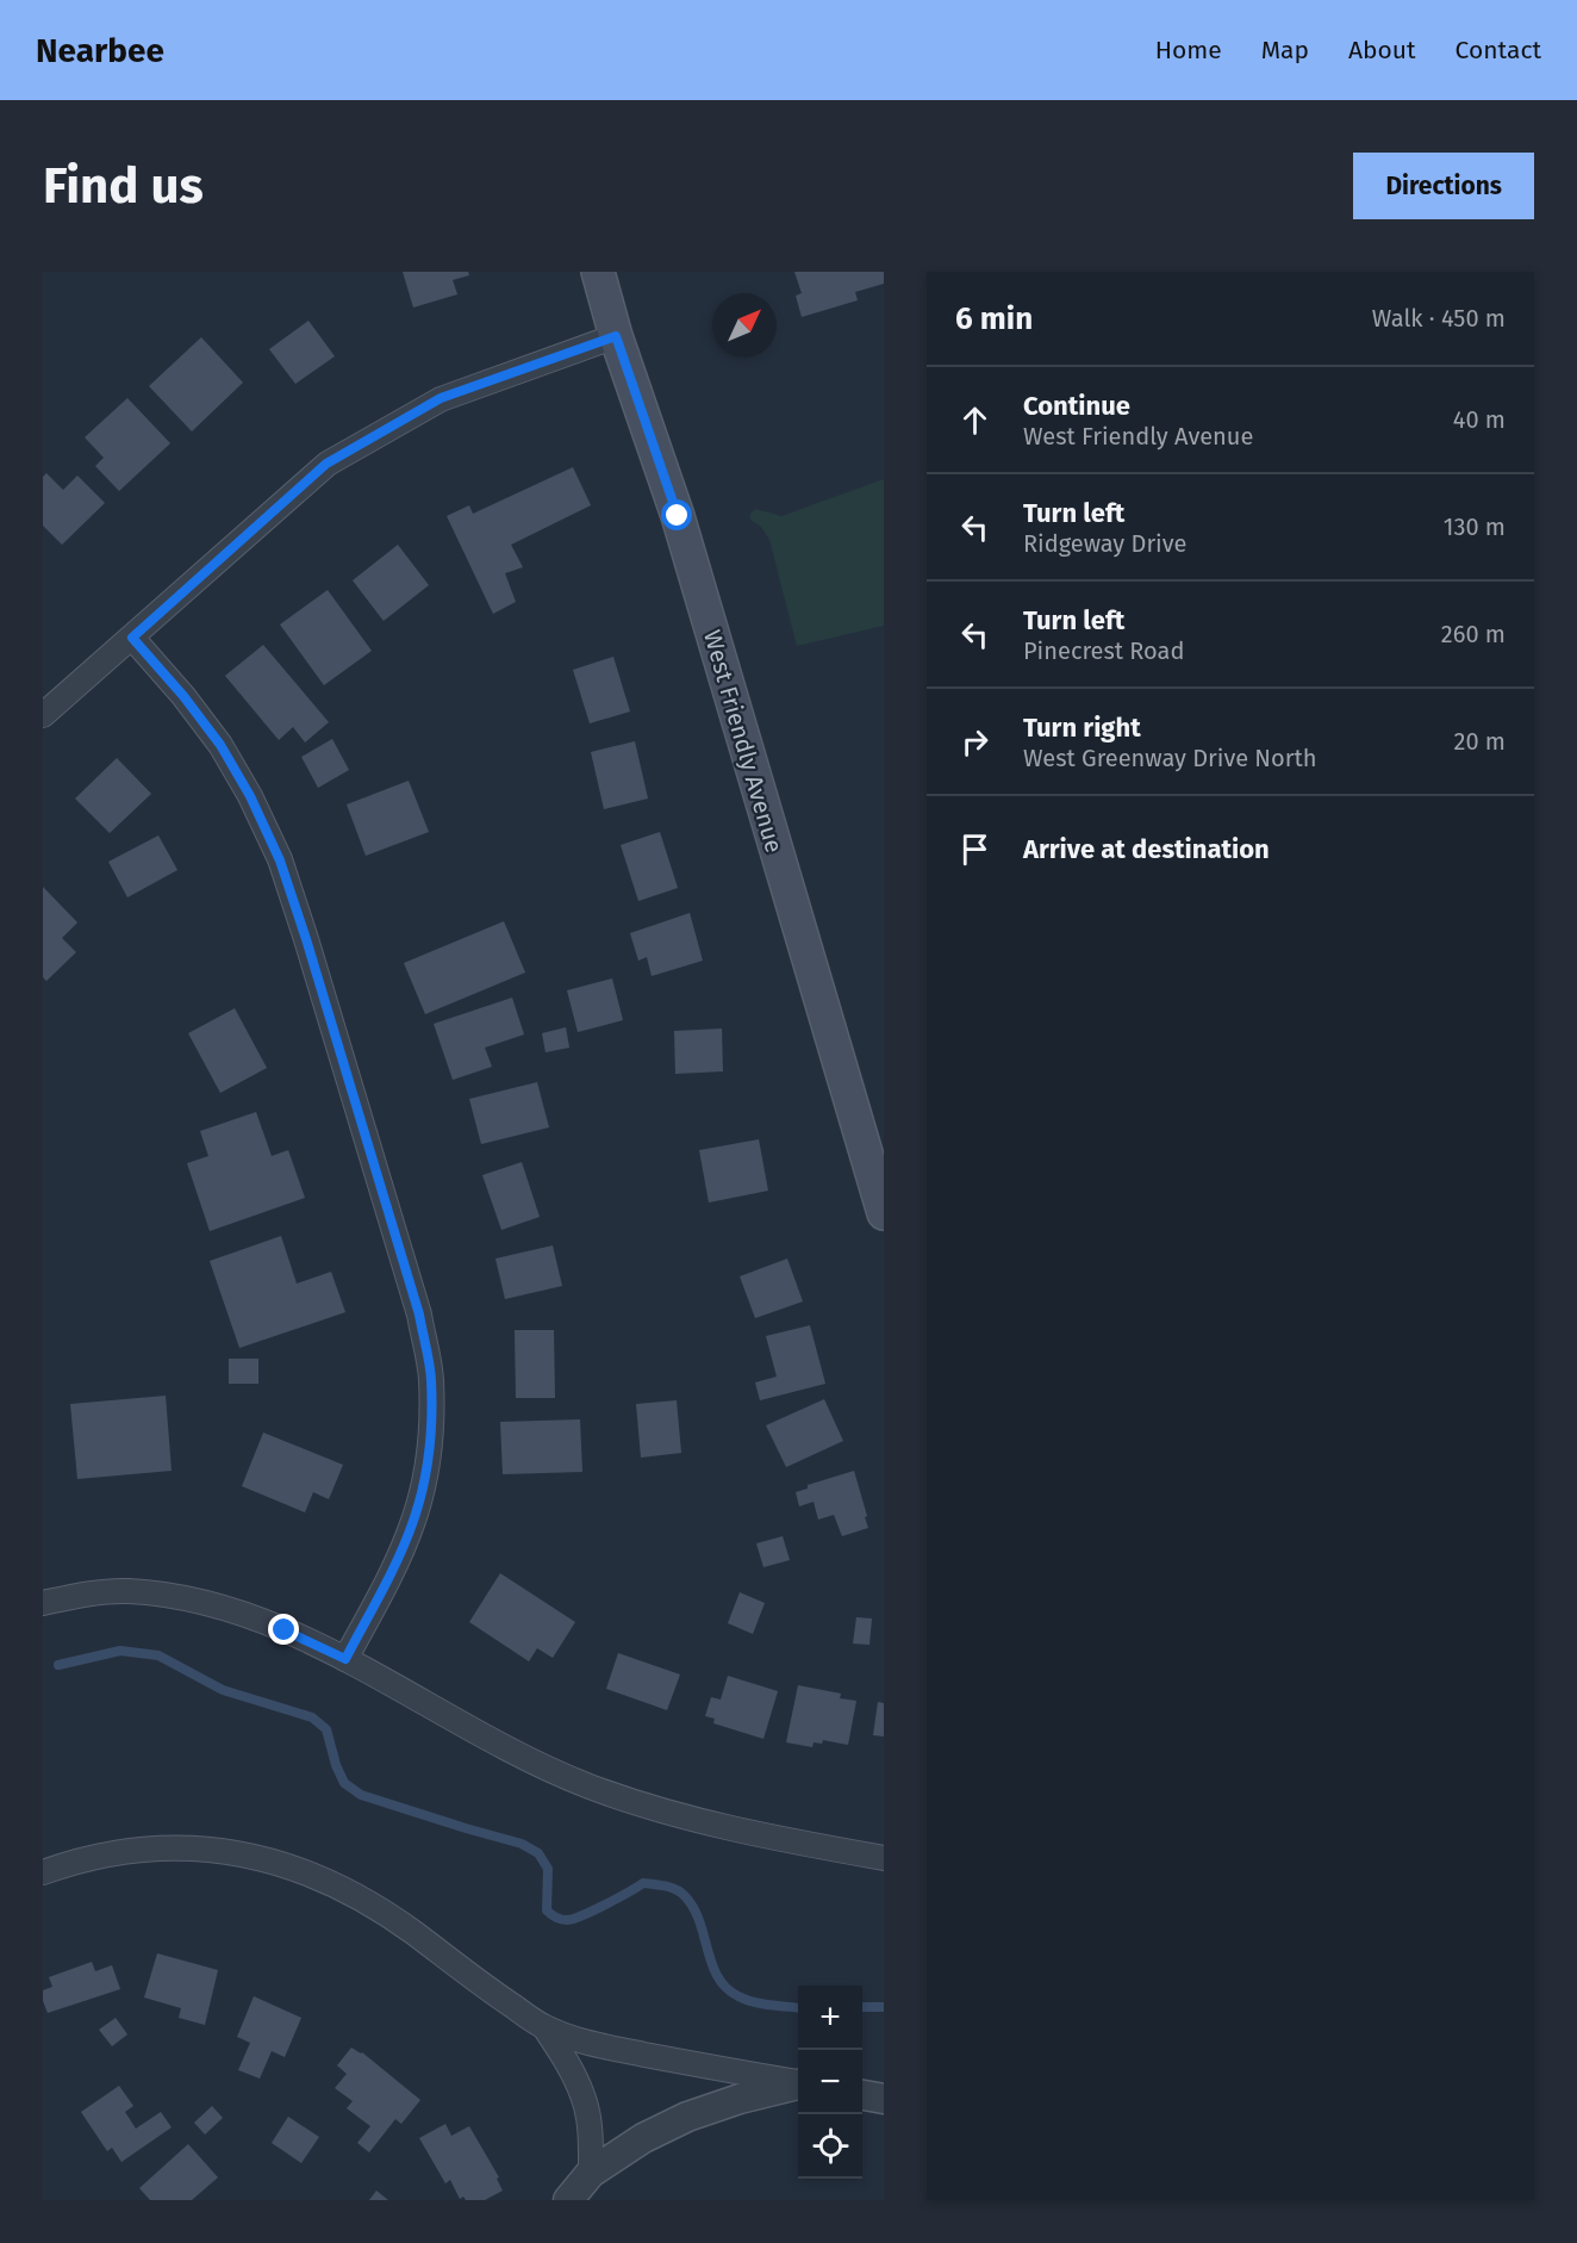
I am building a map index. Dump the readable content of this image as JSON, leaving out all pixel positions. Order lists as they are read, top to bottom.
{
  "streets": {
    "main road": ["West Friendly Avenue"]
  },
  "north": "top right",
  "page": {
    "header": "Nearbee",
    "nav": [
      "Home",
      "Map",
      "About",
      "Contact"
    ],
    "buttons": "Directions",
    "title": "Find us",
    "heading": ["6 min", "Walk · 450 m"],
    "list": [
      ["Continue", "West Friendly Avenue", "40 m"],
      ["Turn left", "Ridgeway Drive", "130 m"],
      ["Turn left", "Pinecrest Road", "260 m"],
      ["Turn right", "West Greenway Drive North", "20 m"],
      "Arrive at destination"
    ],
    "map_buttons": ["+", "−"]
  }
}
